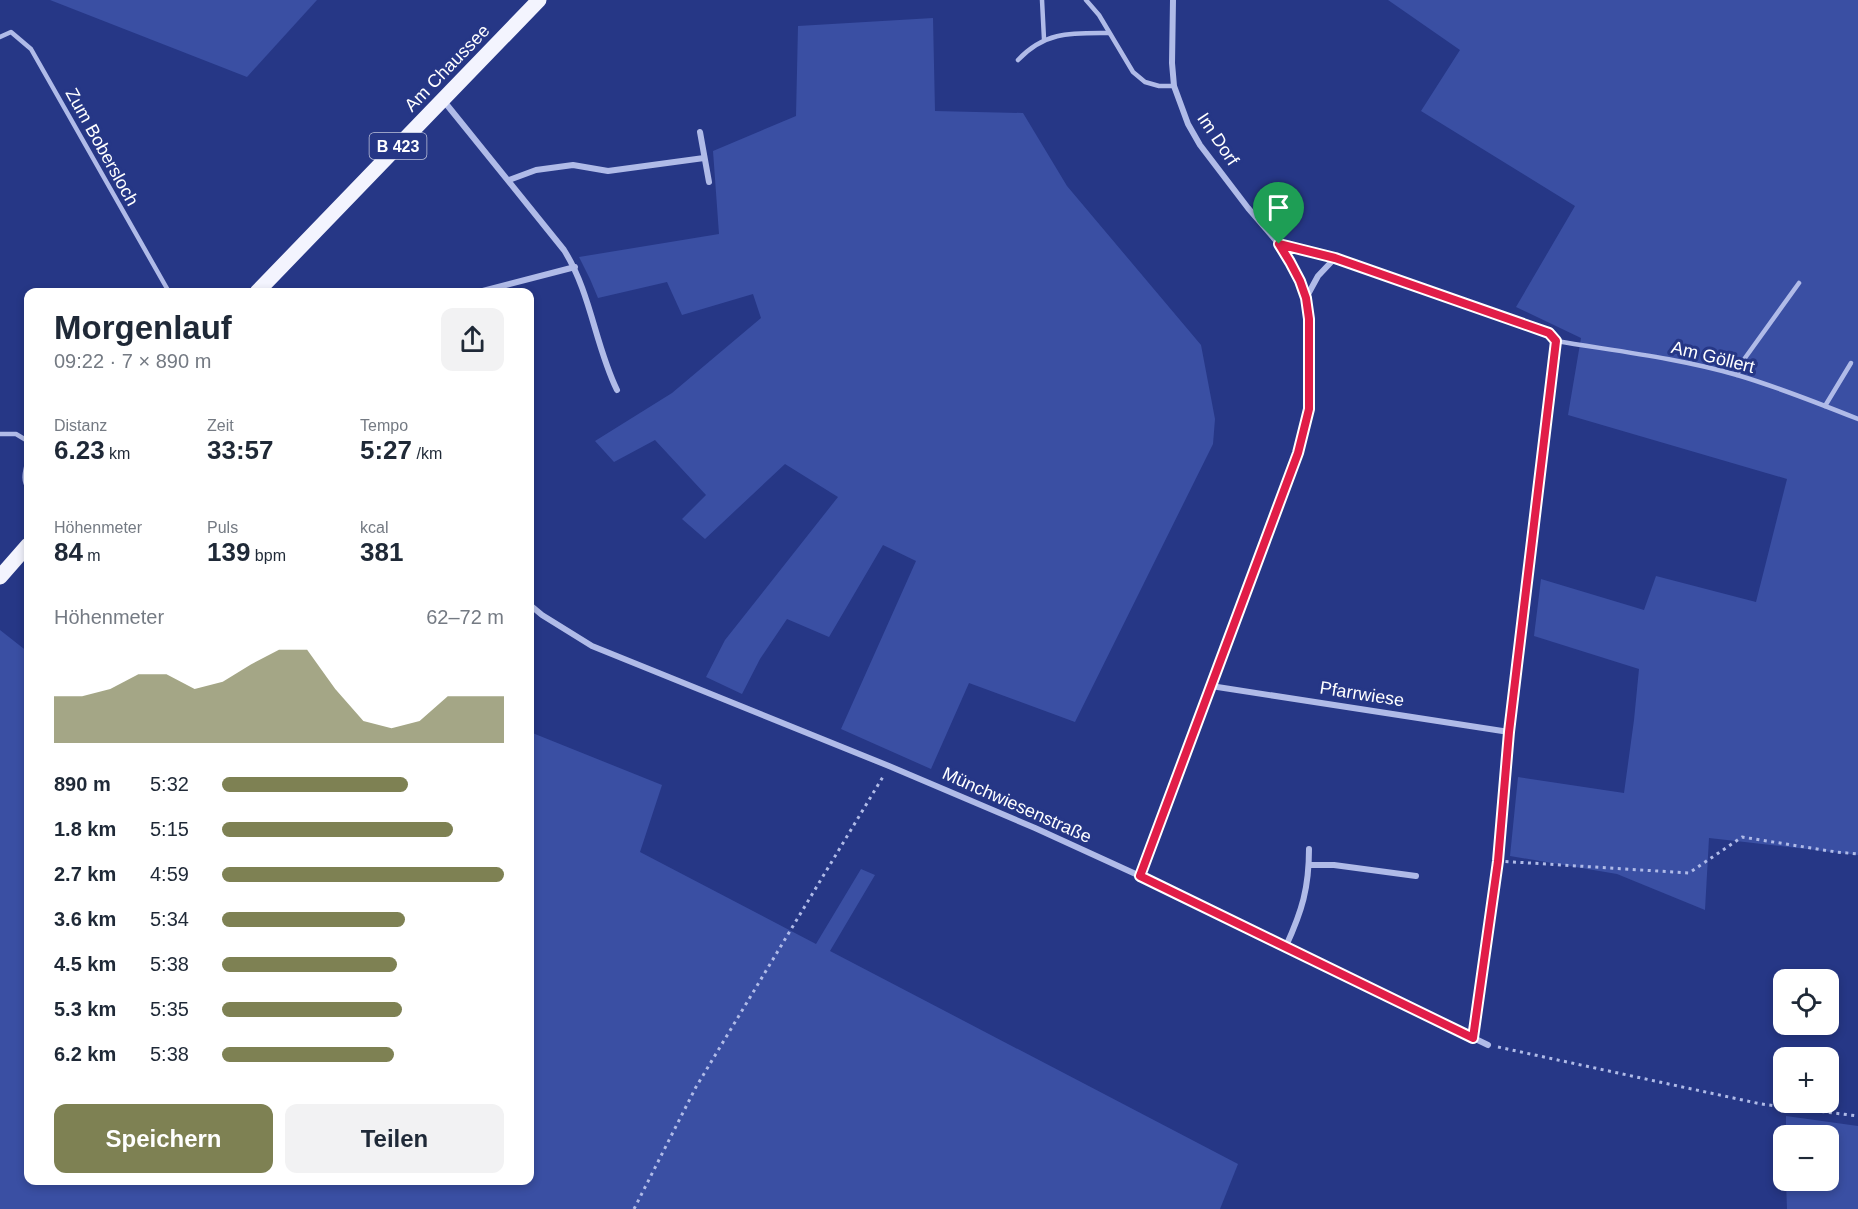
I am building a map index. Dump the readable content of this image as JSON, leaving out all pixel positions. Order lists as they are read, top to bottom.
{
  "streets": {
    "main road": ["Am Chaussee", "B 423"],
    "street": ["Im Dorf", "Pfarrwiese", "Münchwiesenstraße"],
    "lane": ["Zum Bobersloch", "Am Göllert"]
  },
  "crossings": [
    ["Im Dorf", "Pfarrwiese"],
    ["Im Dorf", "Münchwiesenstraße"]
  ],
  "page": {
    "heading": ["Morgenlauf", "09:22 · 7 × 890 m"],
    "stats": [
      ["Distanz", "6.23 km"],
      ["Zeit", "33:57"],
      ["Tempo", "5:27 /km"],
      ["Höhenmeter", "84 m"],
      ["Puls", "139 bpm"],
      ["kcal", "381"]
    ],
    "chart": ["Höhenmeter", "62–72 m"],
    "list": [
      {
        "name": "890 m",
        "note": "5:32"
      },
      {
        "name": "1.8 km",
        "note": "5:15"
      },
      {
        "name": "2.7 km",
        "note": "4:59"
      },
      {
        "name": "3.6 km",
        "note": "5:34"
      },
      {
        "name": "4.5 km",
        "note": "5:38"
      },
      {
        "name": "5.3 km",
        "note": "5:35"
      },
      {
        "name": "6.2 km",
        "note": "5:38"
      }
    ],
    "map_buttons": ["+", "−"],
    "buttons": ["Speichern", "Teilen"]
  }
}
